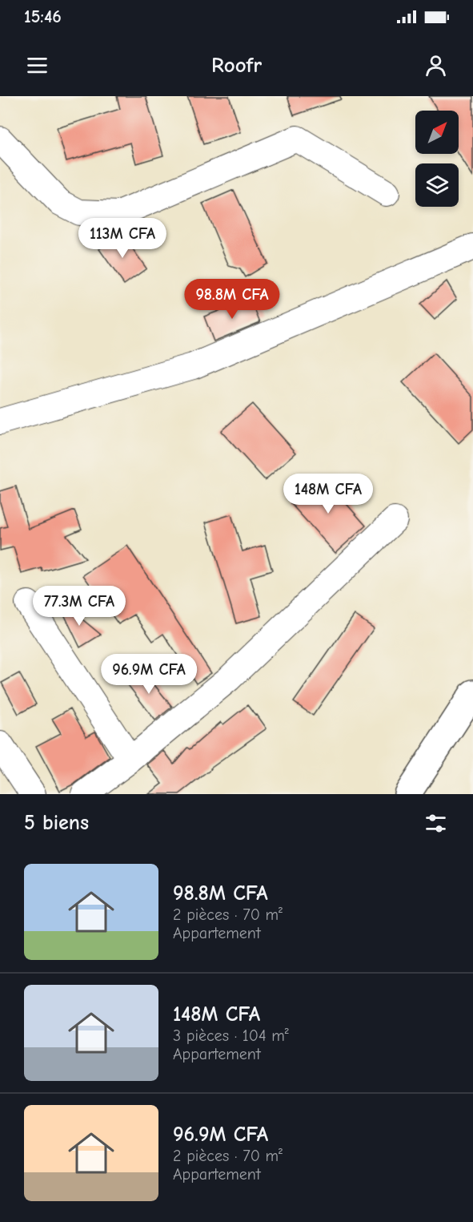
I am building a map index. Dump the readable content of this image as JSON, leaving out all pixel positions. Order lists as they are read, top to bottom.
{
  "north": "top right",
  "page": {
    "status": "15:46",
    "header": "Roofr",
    "price": [
      "113M CFA",
      "98.8M CFA",
      "148M CFA",
      "77.3M CFA",
      "96.9M CFA"
    ],
    "heading": "5 biens",
    "list": [
      {
        "name": "98.8M CFA",
        "note": "2 pièces · 70 m² · Appartement"
      },
      {
        "name": "148M CFA",
        "note": "3 pièces · 104 m² · Appartement"
      },
      {
        "name": "96.9M CFA",
        "note": "2 pièces · 70 m² · Appartement"
      }
    ]
  }
}
